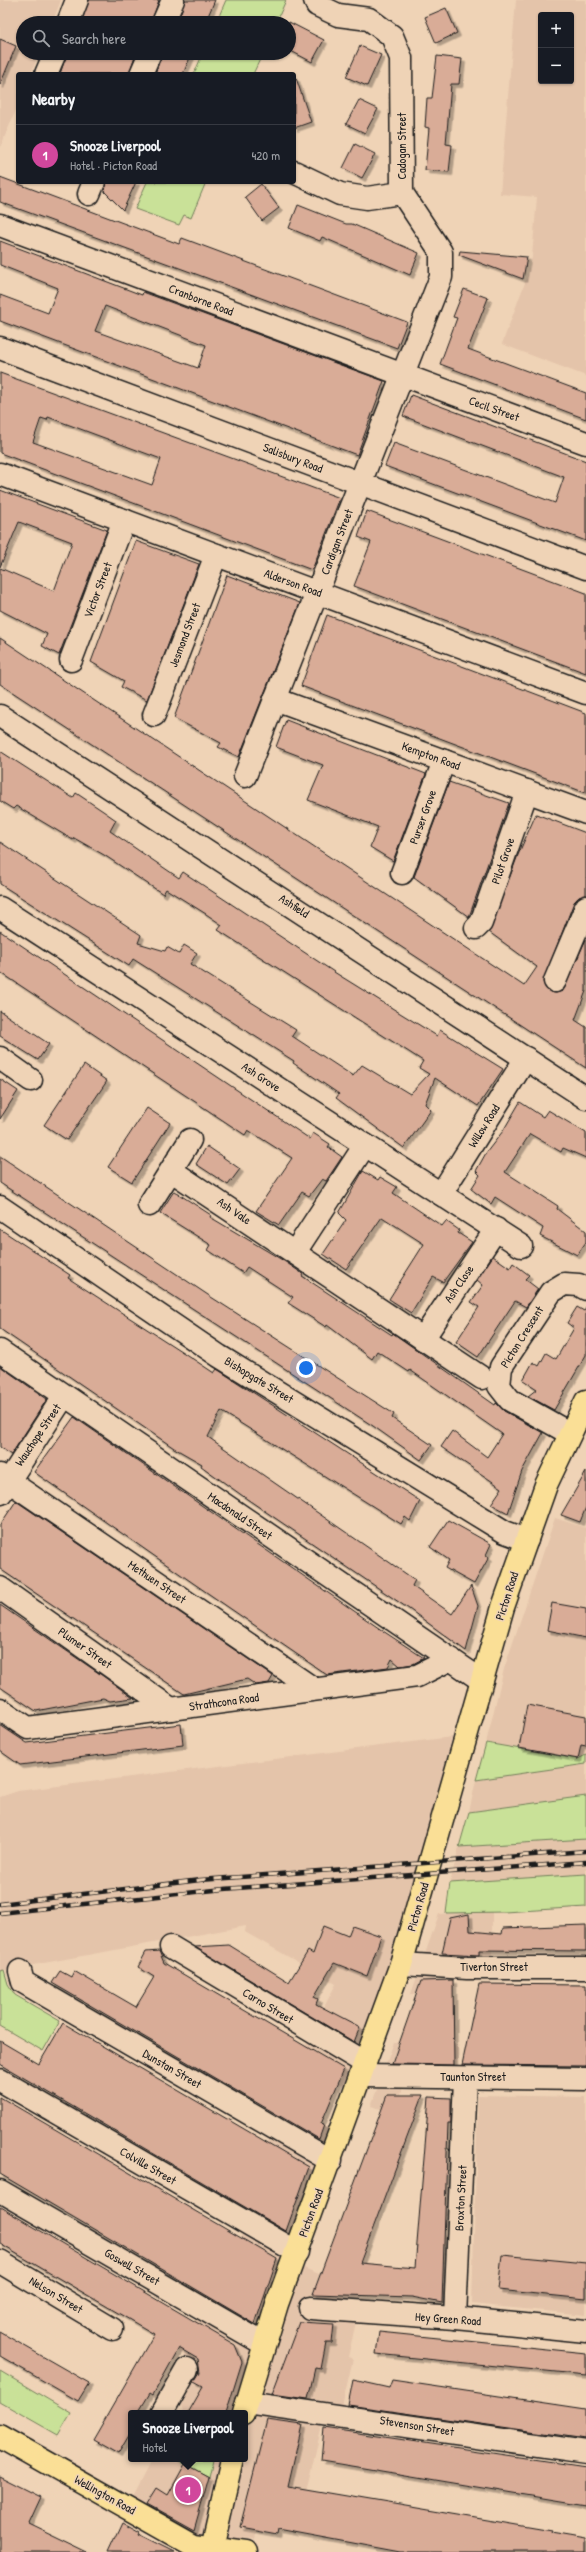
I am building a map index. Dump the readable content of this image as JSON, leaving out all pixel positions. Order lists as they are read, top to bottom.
{
  "streets": {
    "main road": ["Picton Road", "Wellington Road"],
    "street": [
      "Cadogan Street",
      "Cranborne Road",
      "Cecil Street",
      "Salisbury Road",
      "Cardigan Street",
      "Alderson Road",
      "Victor Street",
      "Jesmond Street",
      "Kempton Road",
      "Purser Grove",
      "Pilot Grove",
      "Ashfield",
      "Ash Grove",
      "Willow Road",
      "Ash Vale",
      "Ash Close",
      "Picton Crescent",
      "Bishopgate Street",
      "Wauchope Street",
      "Macdonald Street",
      "Methuen Street",
      "Plumer Street",
      "Strathcona Road",
      "Tiverton Street",
      "Carno Street",
      "Dunstan Street",
      "Taunton Street",
      "Colville Street",
      "Broxton Street",
      "Goswell Street",
      "Nelson Street",
      "Hey Green Road",
      "Stevenson Street"
    ]
  },
  "crossings": [
    ["Cadogan Street", "Cranborne Road"],
    ["Cadogan Street", "Cecil Street"],
    ["Cadogan Street", "Cardigan Street"],
    ["Cranborne Road", "Cecil Street"],
    ["Cranborne Road", "Cardigan Street"],
    ["Cecil Street", "Cardigan Street"],
    ["Salisbury Road", "Cardigan Street"],
    ["Cardigan Street", "Alderson Road"],
    ["Cardigan Street", "Kempton Road"],
    ["Alderson Road", "Victor Street"],
    ["Alderson Road", "Jesmond Street"],
    ["Kempton Road", "Purser Grove"],
    ["Kempton Road", "Pilot Grove"],
    ["Ashfield", "Willow Road"],
    ["Ash Grove", "Willow Road"],
    ["Ash Grove", "Ash Close"],
    ["Ash Vale", "Ash Close"],
    ["Picton Crescent", "Picton Road"],
    ["Bishopgate Street", "Picton Road"],
    ["Wauchope Street", "Macdonald Street"],
    ["Wauchope Street", "Methuen Street"],
    ["Macdonald Street", "Picton Road"],
    ["Macdonald Street", "Strathcona Road"],
    ["Methuen Street", "Strathcona Road"],
    ["Picton Road", "Tiverton Street"],
    ["Picton Road", "Carno Street"],
    ["Picton Road", "Dunstan Street"],
    ["Picton Road", "Taunton Street"],
    ["Picton Road", "Colville Street"],
    ["Picton Road", "Goswell Street"],
    ["Picton Road", "Stevenson Street"],
    ["Plumer Street", "Strathcona Road"],
    ["Carno Street", "Taunton Street"],
    ["Taunton Street", "Broxton Street"],
    ["Broxton Street", "Hey Green Road"]
  ],
  "page": {
    "map_buttons": ["+", "−"],
    "search": "Search here",
    "heading": "Nearby",
    "list": [
      {
        "mark": "1",
        "name": "Snooze Liverpool",
        "note": "Hotel · Picton Road",
        "value": "420 m"
      }
    ],
    "popup": ["Snooze Liverpool", "Hotel"],
    "pins": "1"
  }
}
